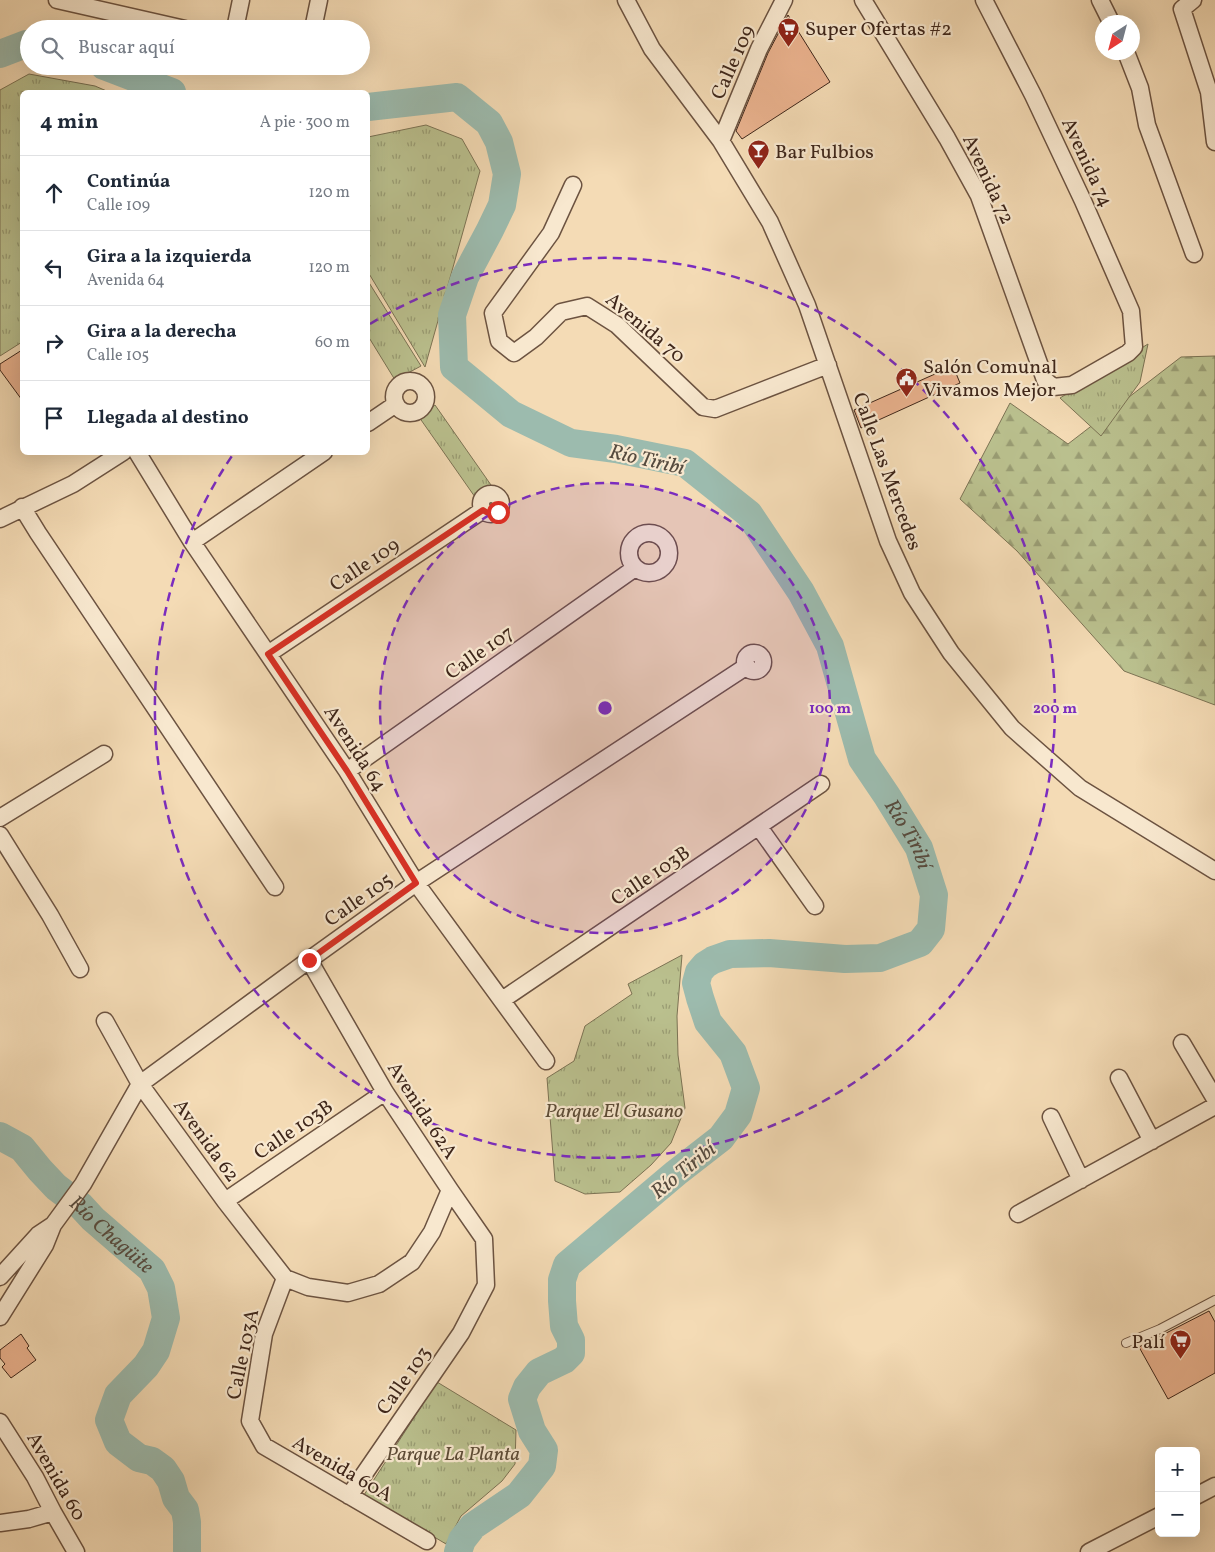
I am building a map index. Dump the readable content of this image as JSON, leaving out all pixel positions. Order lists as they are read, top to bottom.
{
  "streets": {
    "street": [
      "Calle 109",
      "Avenida 74",
      "Avenida 72",
      "Avenida 70",
      "Calle Las Mercedes",
      "Calle 107",
      "Avenida 64",
      "Calle 103B",
      "Calle 105",
      "Avenida 62A",
      "Avenida 62",
      "Calle 103A",
      "Calle 103",
      "Avenida 60A",
      "Avenida 60"
    ]
  },
  "crossings": [
    ["Calle 109", "Calle Las Mercedes"],
    ["Calle 109", "Avenida 64"],
    ["Avenida 74", "Avenida 72"],
    ["Avenida 70", "Calle Las Mercedes"],
    ["Calle 107", "Avenida 64"],
    ["Avenida 64", "Calle 103B"],
    ["Avenida 64", "Calle 105"],
    ["Calle 103B", "Avenida 62A"],
    ["Calle 103B", "Avenida 62"],
    ["Calle 105", "Avenida 62A"],
    ["Calle 105", "Avenida 62"],
    ["Avenida 62A", "Calle 103"],
    ["Avenida 62", "Calle 103A"],
    ["Calle 103A", "Avenida 60A"],
    ["Calle 103", "Avenida 60A"]
  ],
  "water": ["Río Tiribí", "Río Chagüite"],
  "parks": ["Parque El Gusano", "Parque La Planta"],
  "places": {
    "supermarket": ["Super Ofertas #2", "Palí"],
    "bar": ["Bar Fulbios"],
    "public building": ["Salón Comunal Vivamos Mejor"]
  },
  "north": "bottom left",
  "page": {
    "search": "Buscar aquí",
    "heading": ["4 min", "A pie · 300 m"],
    "list": [
      ["Continúa", "Calle 109", "120 m"],
      ["Gira a la izquierda", "Avenida 64", "120 m"],
      ["Gira a la derecha", "Calle 105", "60 m"],
      "Llegada al destino"
    ],
    "map_buttons": ["+", "−"]
  },
  "rings": ["100 m", "200 m"]
}
